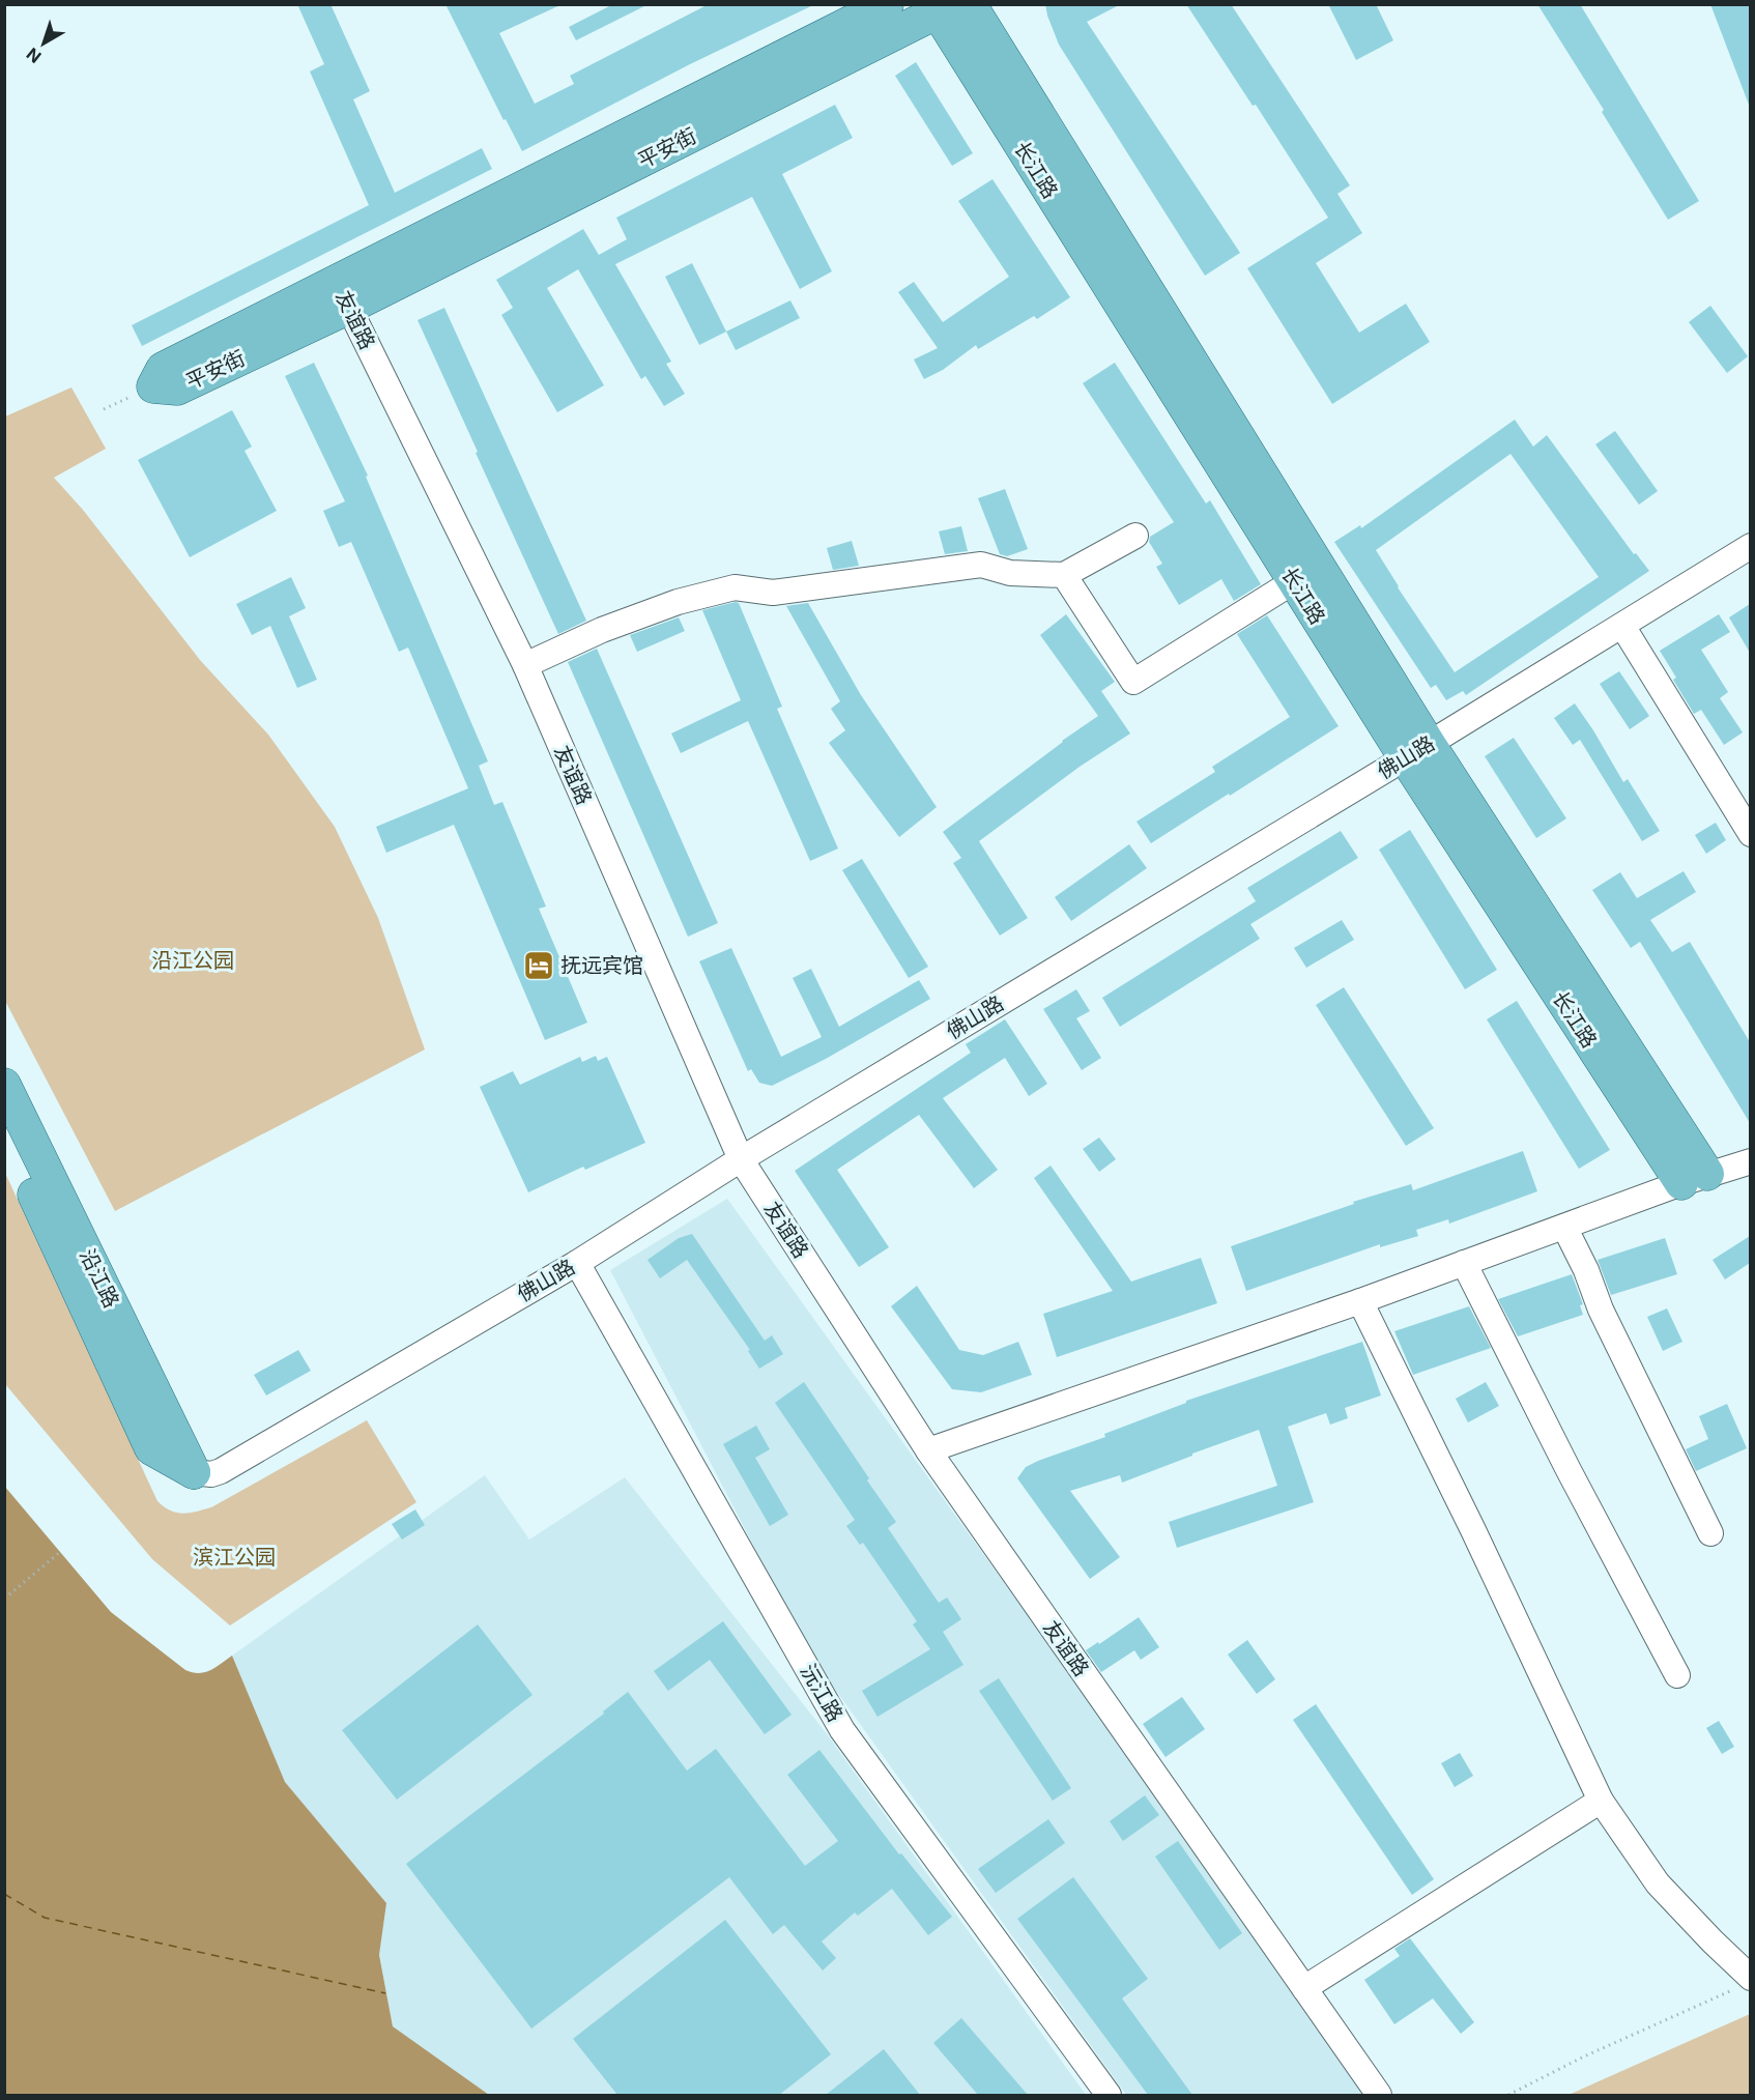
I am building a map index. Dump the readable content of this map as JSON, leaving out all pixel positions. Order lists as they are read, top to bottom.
{
  "streets": {
    "main road": ["平安街", "长江路", "沿江路"],
    "street": ["友谊路", "佛山路", "沅江路"]
  },
  "crossings": [
    ["平安街", "长江路"],
    ["平安街", "友谊路"],
    ["长江路", "佛山路"],
    ["友谊路", "佛山路"],
    ["佛山路", "沿江路"],
    ["佛山路", "沅江路"]
  ],
  "parks": ["沿江公园", "滨江公园"],
  "places": {
    "hotel": ["抚远宾馆"]
  },
  "north": "bottom left"
}
